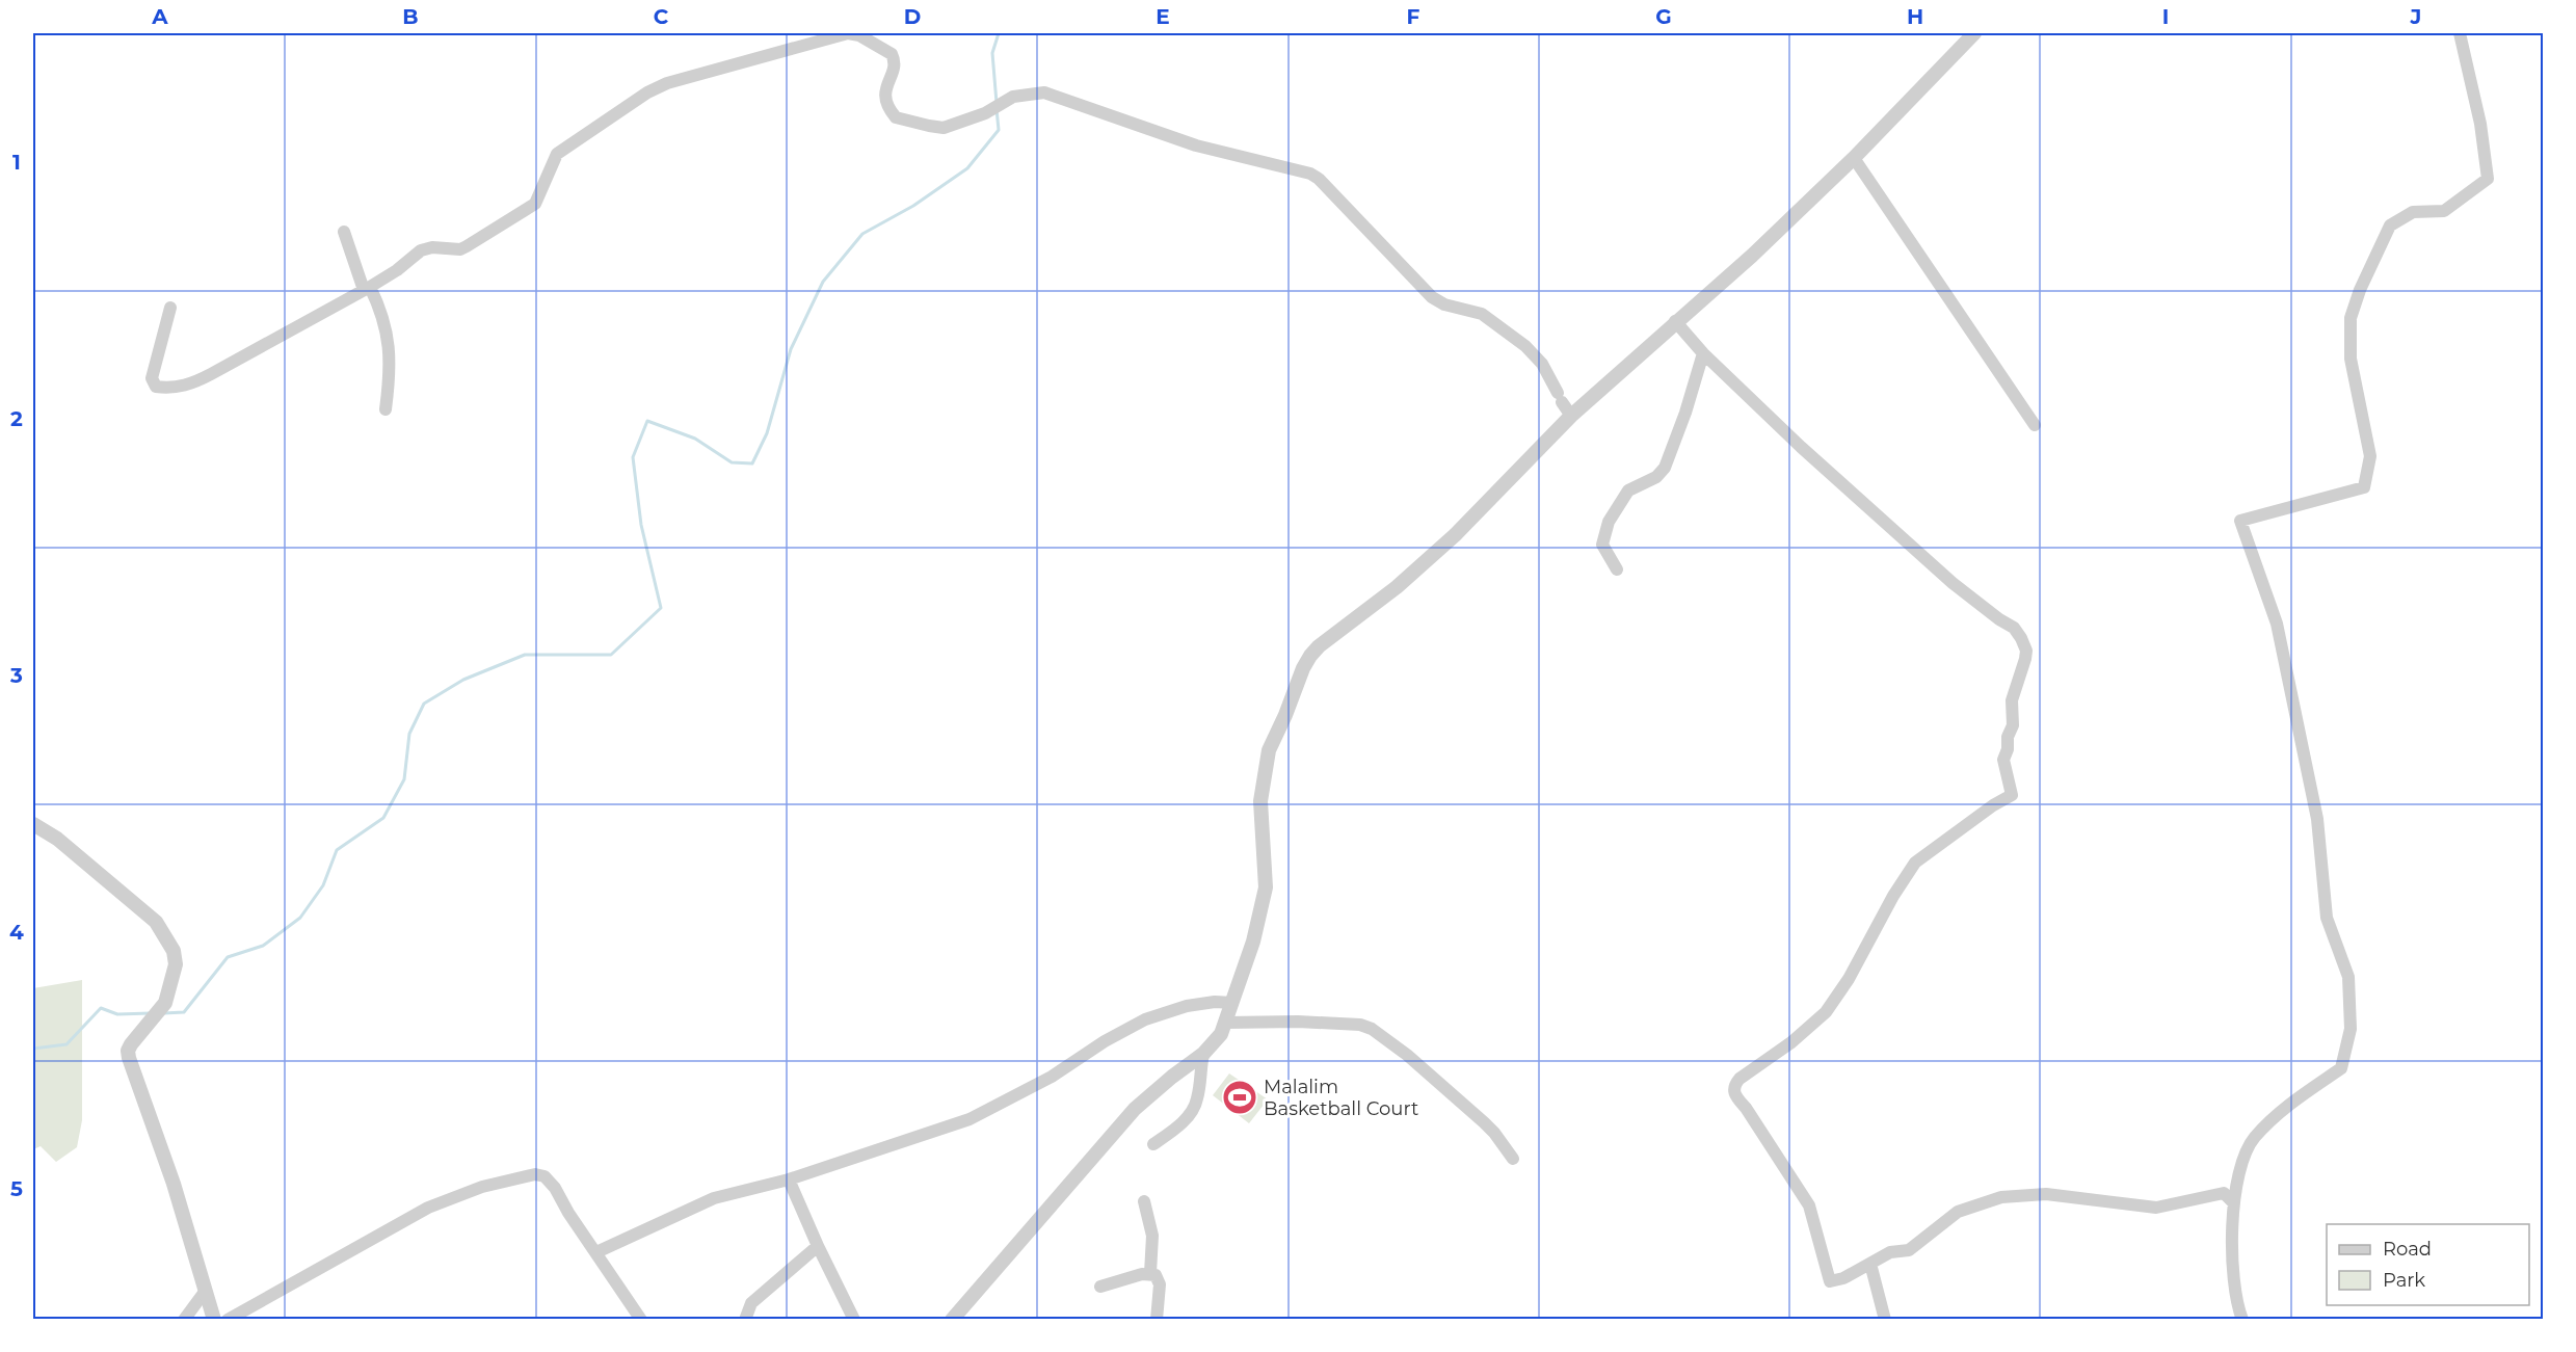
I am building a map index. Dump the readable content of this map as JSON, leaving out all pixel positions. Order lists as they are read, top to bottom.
{
  "places": {
    "sports": ["Malalim Basketball Court"]
  },
  "legend": ["Road", "Park"],
  "grid": {
    "columns": [
      "A",
      "B",
      "C",
      "D",
      "E",
      "F",
      "G",
      "H",
      "I",
      "J"
    ],
    "rows": [
      "1",
      "2",
      "3",
      "4",
      "5"
    ]
  }
}
